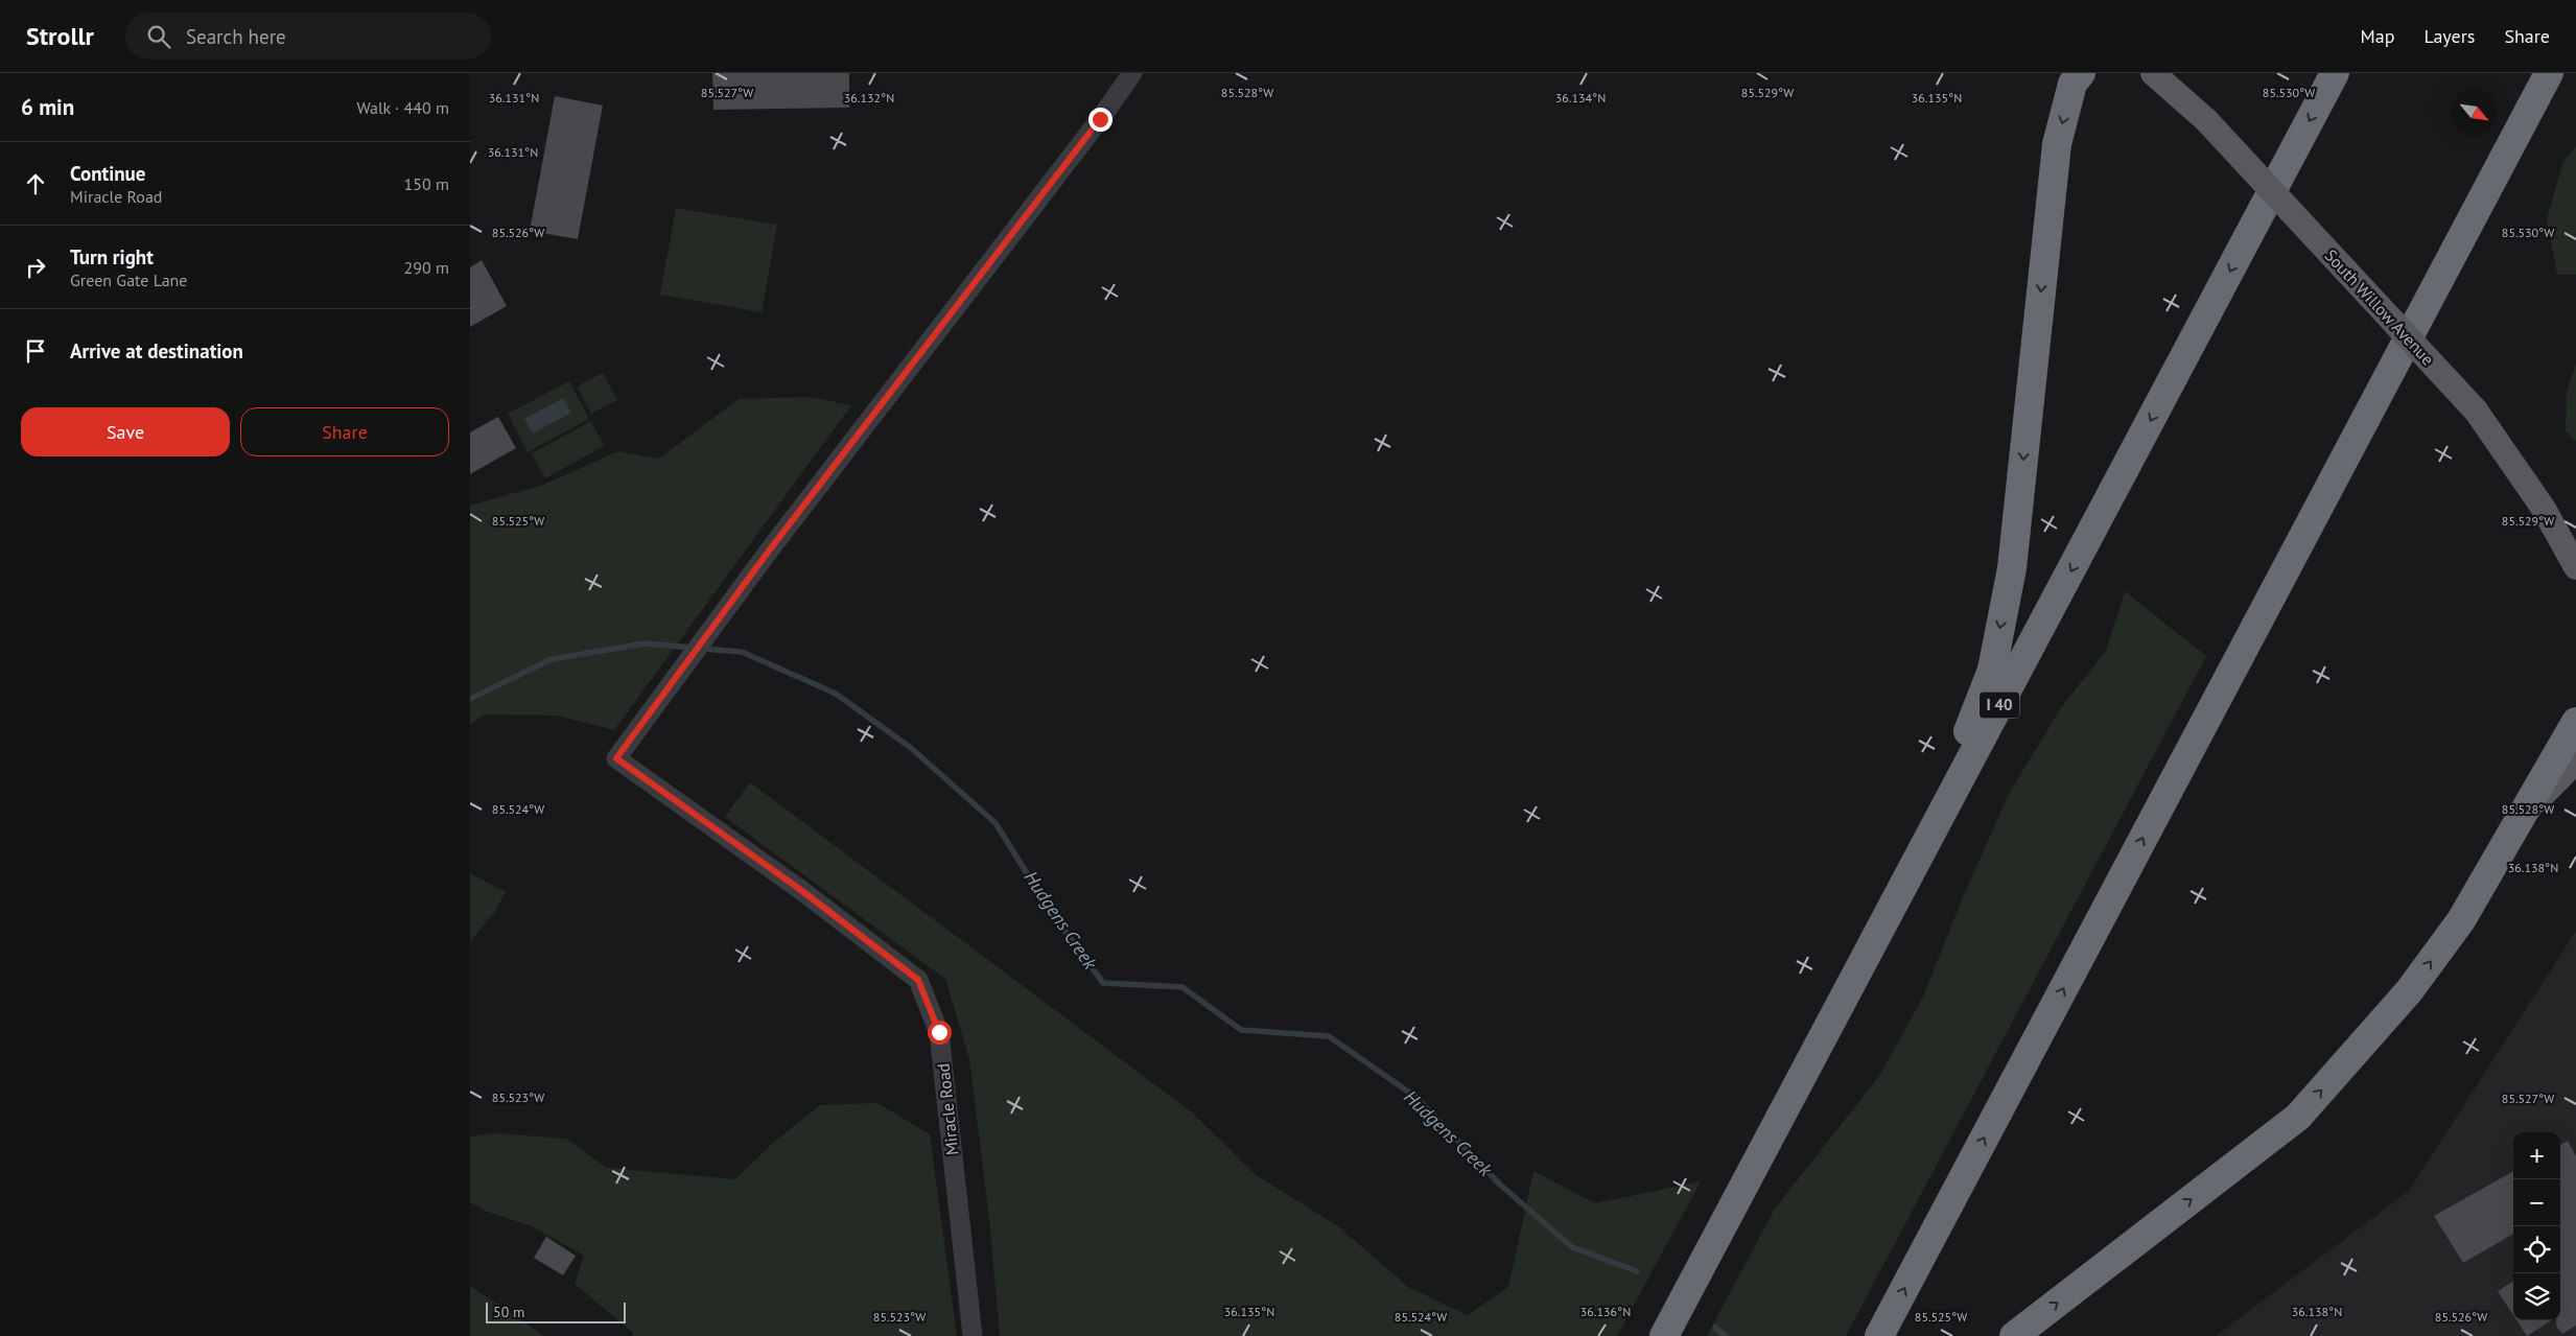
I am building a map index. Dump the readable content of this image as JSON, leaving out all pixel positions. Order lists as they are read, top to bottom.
{
  "streets": {
    "highway": ["I 40"],
    "main road": ["South Willow Avenue"],
    "street": ["Miracle Road"]
  },
  "water": ["Hudgens Creek"],
  "scale_bar": "50 m",
  "north": "bottom right",
  "page": {
    "header": "Strollr",
    "search": "Search here",
    "nav": ["Map", "Layers", "Share"],
    "heading": ["6 min", "Walk · 440 m"],
    "list": [
      ["Continue", "Miracle Road", "150 m"],
      ["Turn right", "Green Gate Lane", "290 m"],
      "Arrive at destination"
    ],
    "buttons": ["Save", "Share"],
    "map_buttons": ["+", "−"],
    "scale": "50 m"
  },
  "coordinates": [
    "85.527°W",
    "85.528°W",
    "85.529°W",
    "85.530°W",
    "36.131°N",
    "36.132°N",
    "36.134°N",
    "36.135°N",
    "85.526°W",
    "85.525°W",
    "85.524°W",
    "36.138°N",
    "85.523°W",
    "36.136°N"
  ]
}
